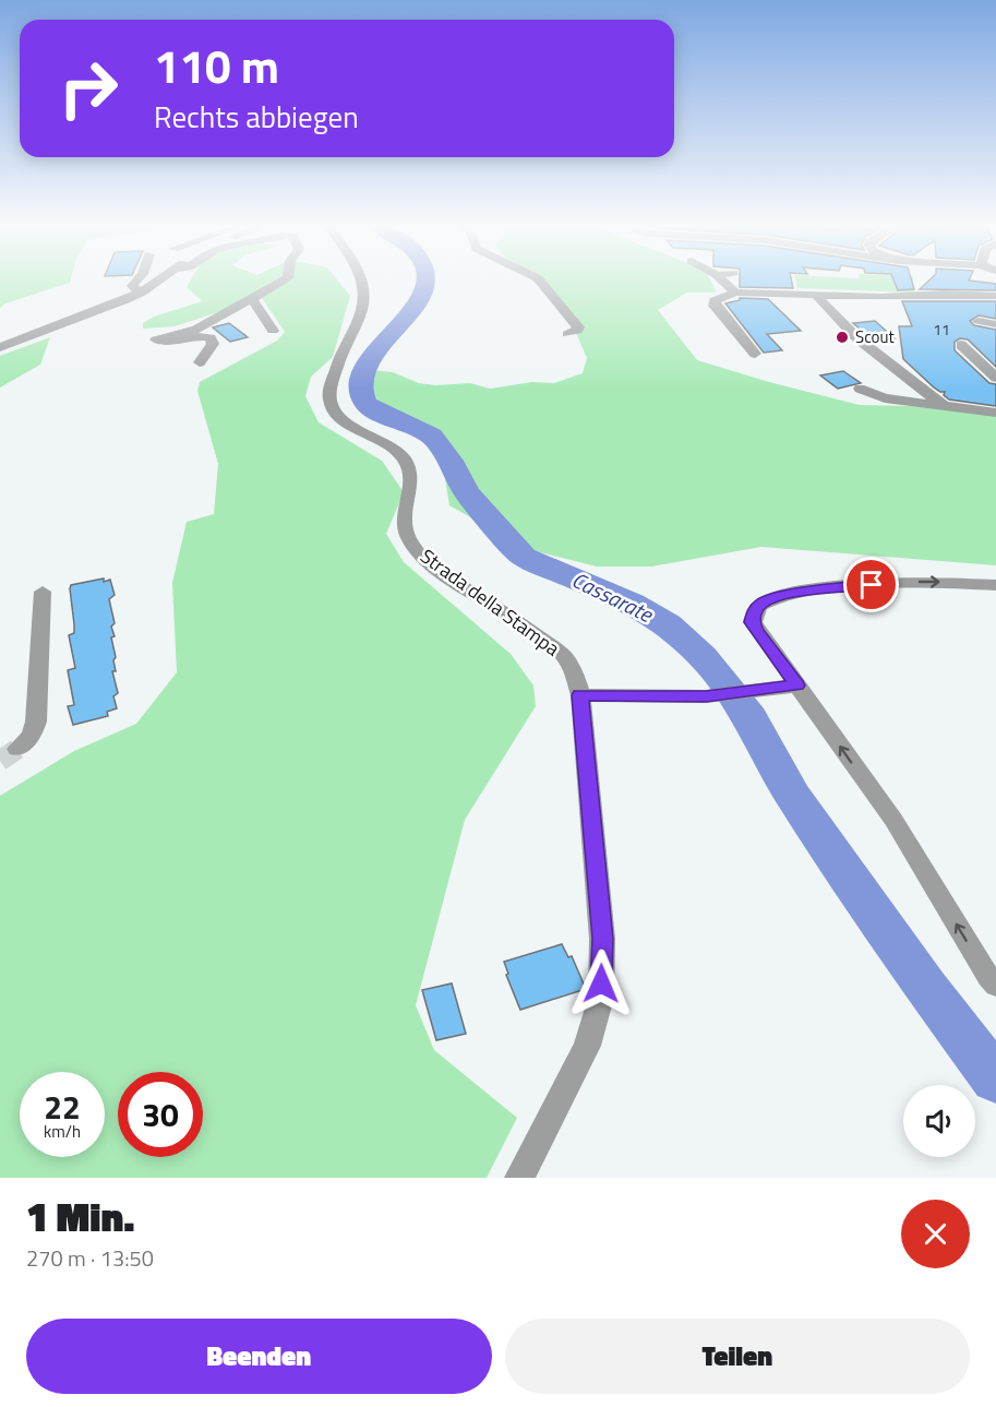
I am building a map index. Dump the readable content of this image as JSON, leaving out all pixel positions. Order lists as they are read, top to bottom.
{
  "streets": {
    "street": ["Strada della Stampa"]
  },
  "water": ["Cassarate"],
  "places": ["Scout"],
  "house_numbers": ["11"],
  "page": {
    "turn": ["110 m", "Rechts abbiegen"],
    "speed": "22 km/h",
    "limit": "30",
    "heading": ["1 Min.", "270 m · 13:50"],
    "buttons": ["Beenden", "Teilen"]
  }
}
